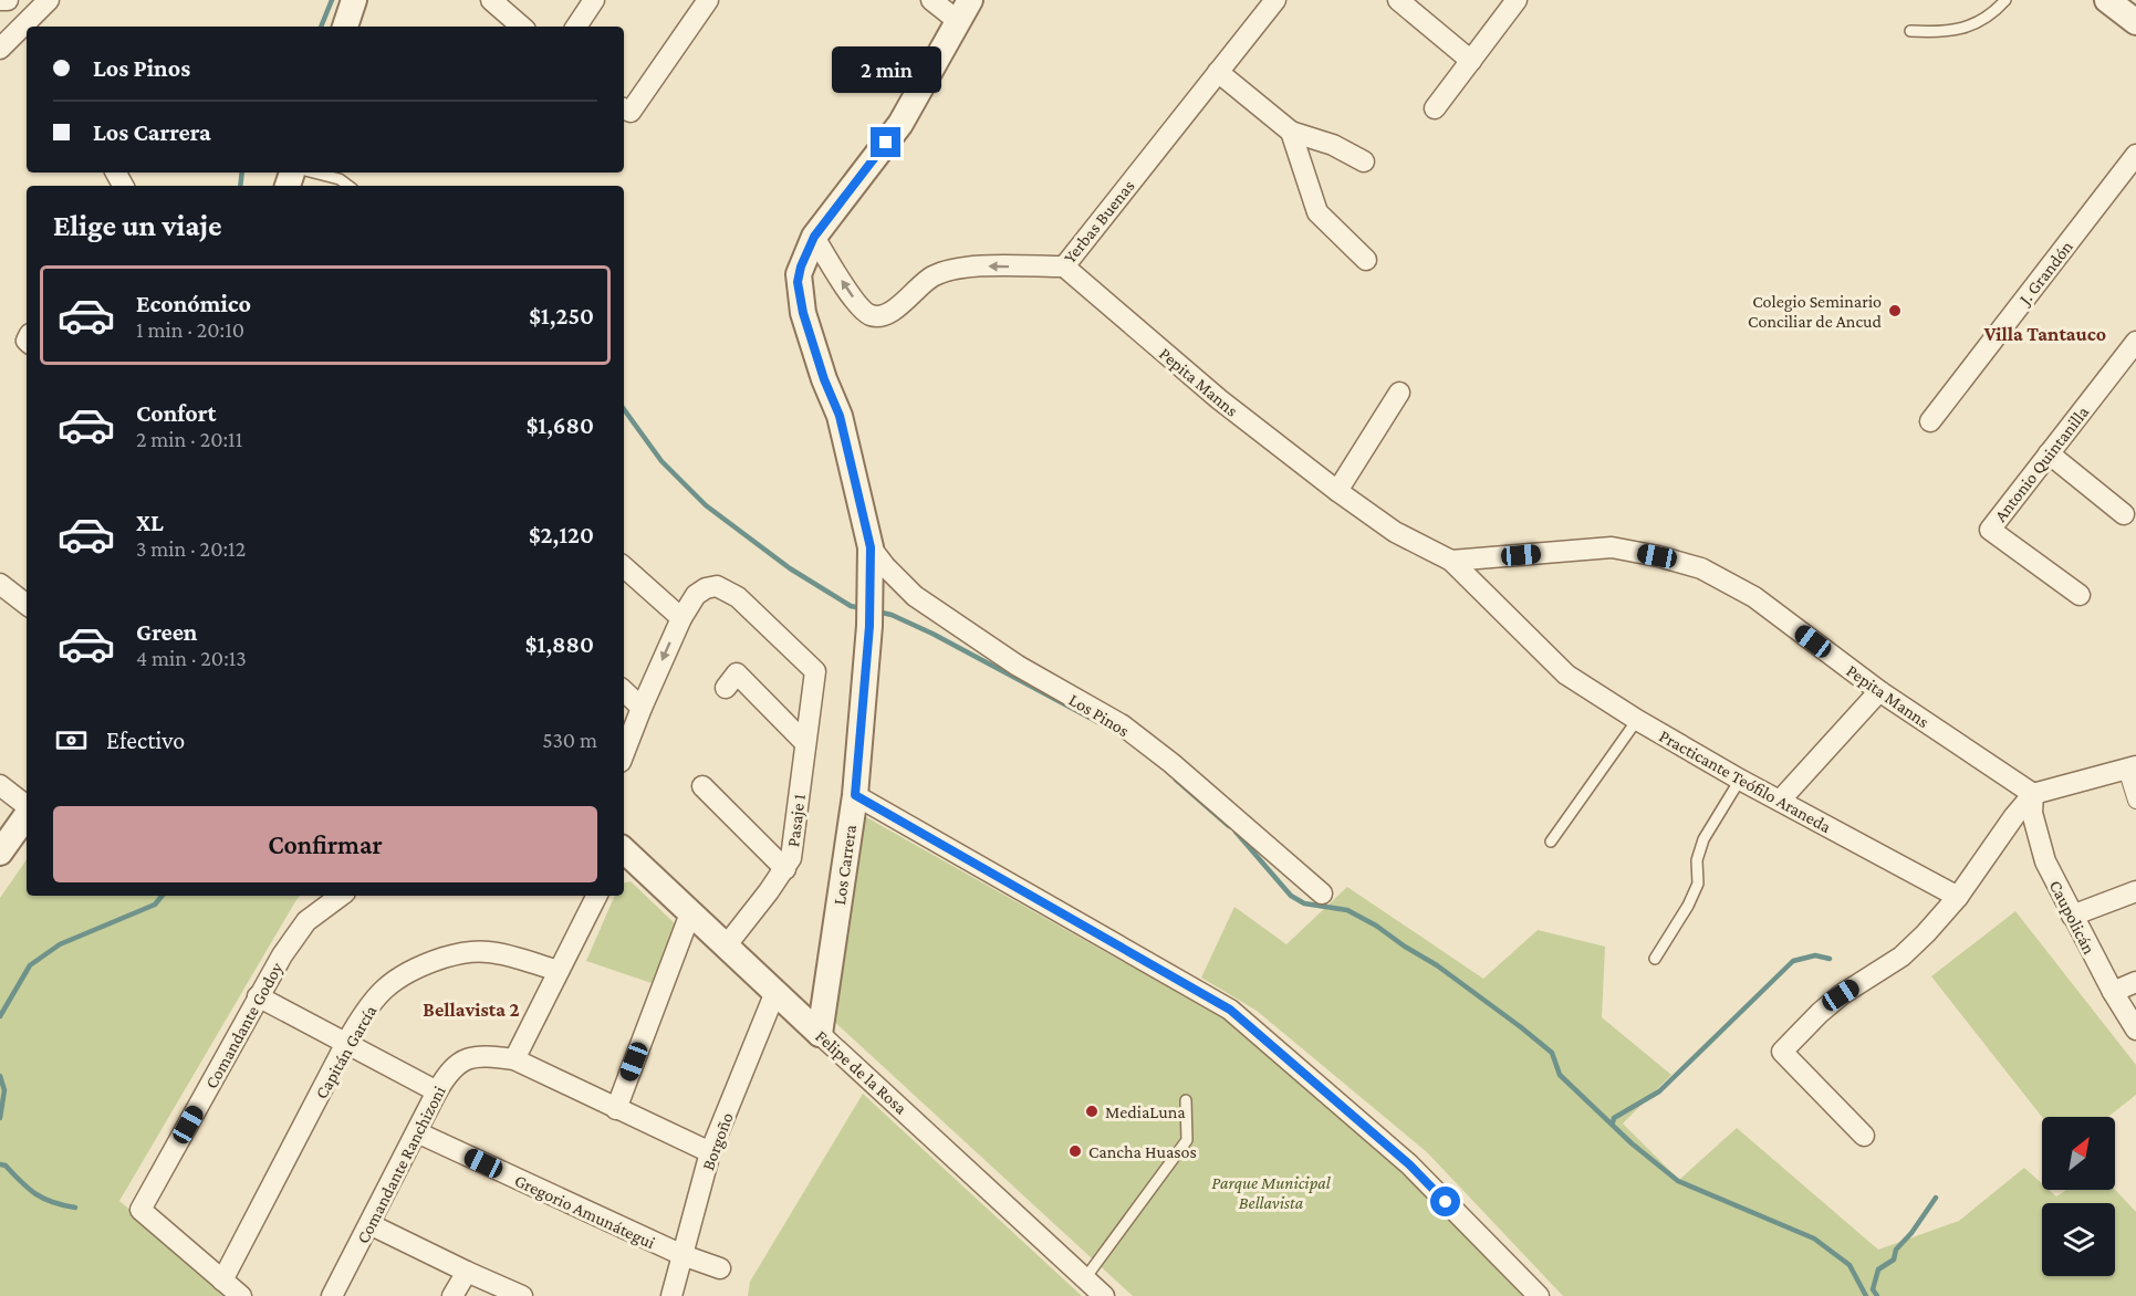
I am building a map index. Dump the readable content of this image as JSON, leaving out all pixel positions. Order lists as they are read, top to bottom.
{
  "streets": {
    "street": [
      "Yerbas Buenas",
      "J. Grandón",
      "Pepita Manns",
      "Antonio Quintanilla",
      "Los Pinos",
      "Practicante Teófilo Araneda",
      "Pasaje 1",
      "Los Carrera",
      "Caupolicán",
      "Comandante Godoy",
      "Capitán García",
      "Felipe de la Rosa",
      "Borgoño",
      "Comandante Ranchizoni",
      "Gregorio Amunátegui"
    ]
  },
  "crossings": [
    ["Yerbas Buenas", "Pepita Manns"],
    ["Yerbas Buenas", "Los Carrera"],
    ["Pepita Manns", "Practicante Teófilo Araneda"],
    ["Pepita Manns", "Caupolicán"],
    ["Los Pinos", "Los Carrera"],
    ["Pasaje 1", "Felipe de la Rosa"],
    ["Los Carrera", "Felipe de la Rosa"],
    ["Comandante Godoy", "Capitán García"],
    ["Felipe de la Rosa", "Borgoño"],
    ["Borgoño", "Gregorio Amunátegui"],
    ["Comandante Ranchizoni", "Gregorio Amunátegui"]
  ],
  "one_way": ["Yerbas Buenas"],
  "districts": ["Villa Tantauco", "Bellavista 2"],
  "parks": ["Parque Municipal Bellavista"],
  "places": ["Colegio Seminario Conciliar de Ancud", "MediaLuna", "Cancha Huasos"],
  "north": "top right",
  "page": {
    "banner": ["Los Pinos", "Los Carrera"],
    "bubble": "2 min",
    "heading": "Elige un viaje",
    "list": [
      {
        "name": "Económico",
        "note": "1 min · 20:10",
        "value": "$1,250"
      },
      {
        "name": "Confort",
        "note": "2 min · 20:11",
        "value": "$1,680"
      },
      {
        "name": "XL",
        "note": "3 min · 20:12",
        "value": "$2,120"
      },
      {
        "name": "Green",
        "note": "4 min · 20:13",
        "value": "$1,880"
      }
    ],
    "pay": ["Efectivo", "530 m"],
    "buttons": "Confirmar"
  }
}
